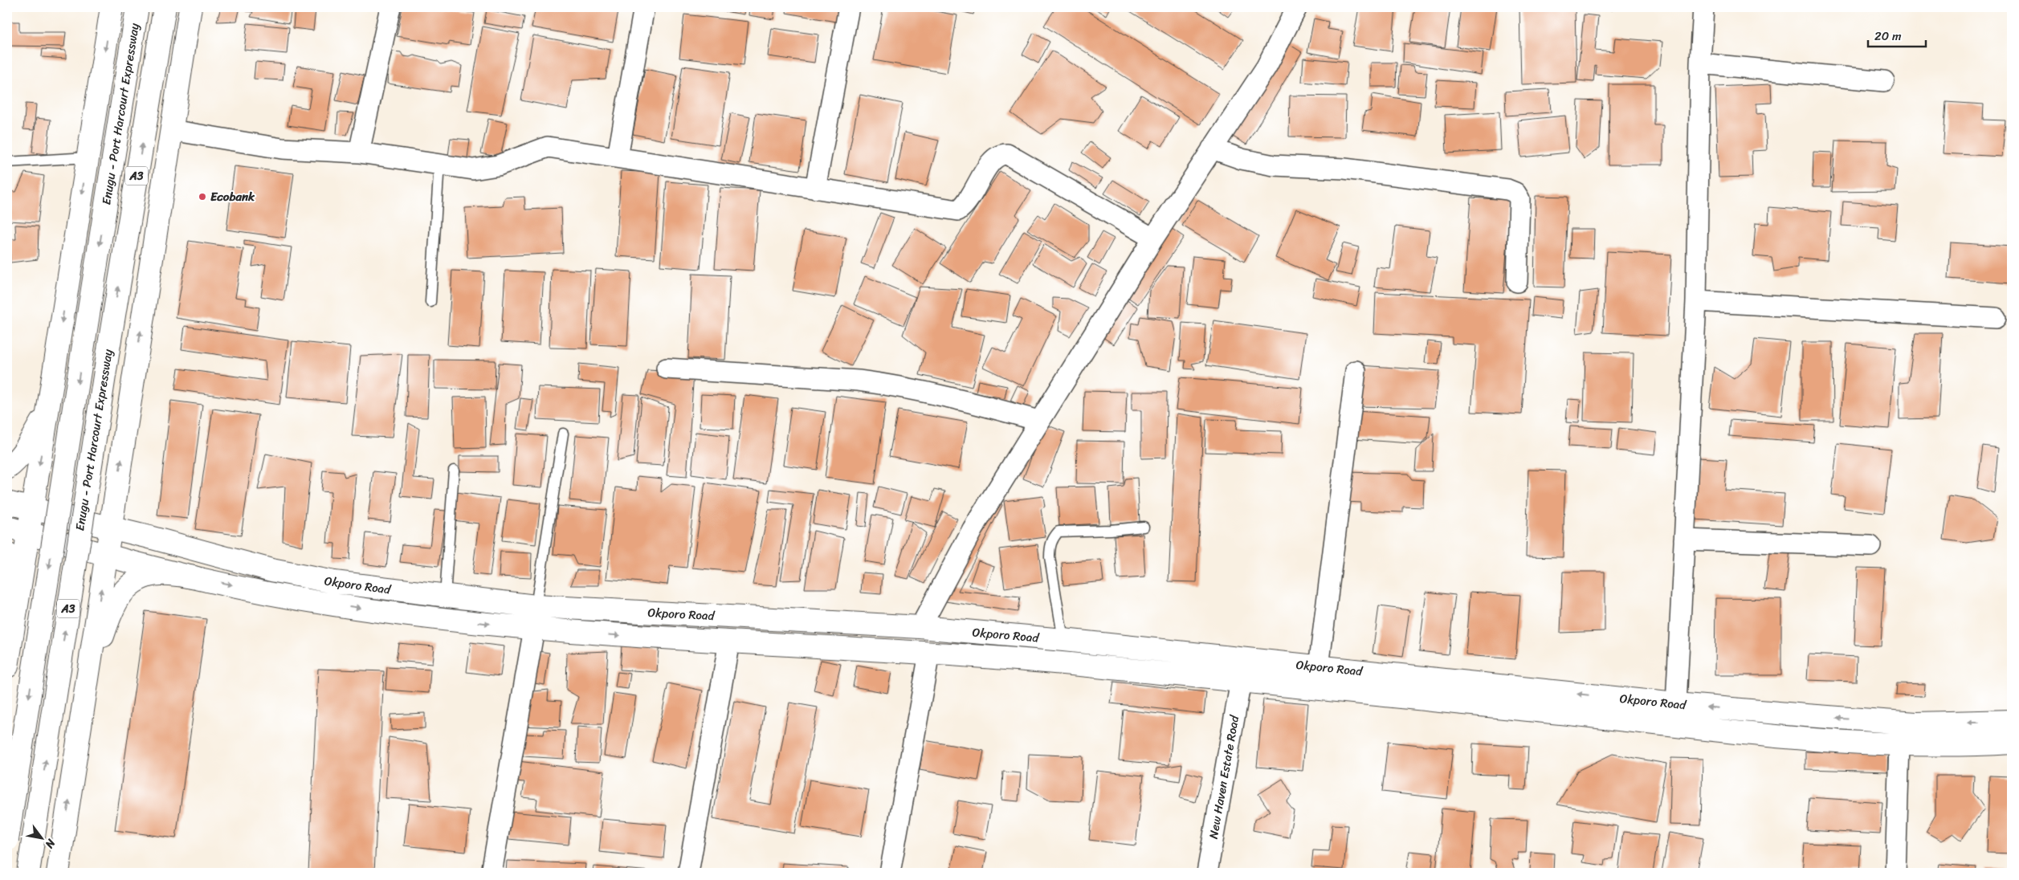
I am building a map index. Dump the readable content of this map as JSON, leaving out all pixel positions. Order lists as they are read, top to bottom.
{
  "streets": {
    "main road": ["Enugu - Port Harcourt Expressway", "A3", "Okporo Road"],
    "street": ["New Haven Estate Road"]
  },
  "crossings": [
    ["Okporo Road", "New Haven Estate Road"]
  ],
  "places": ["Ecobank"],
  "scale_bar": "20 m",
  "north": "bottom right"
}
